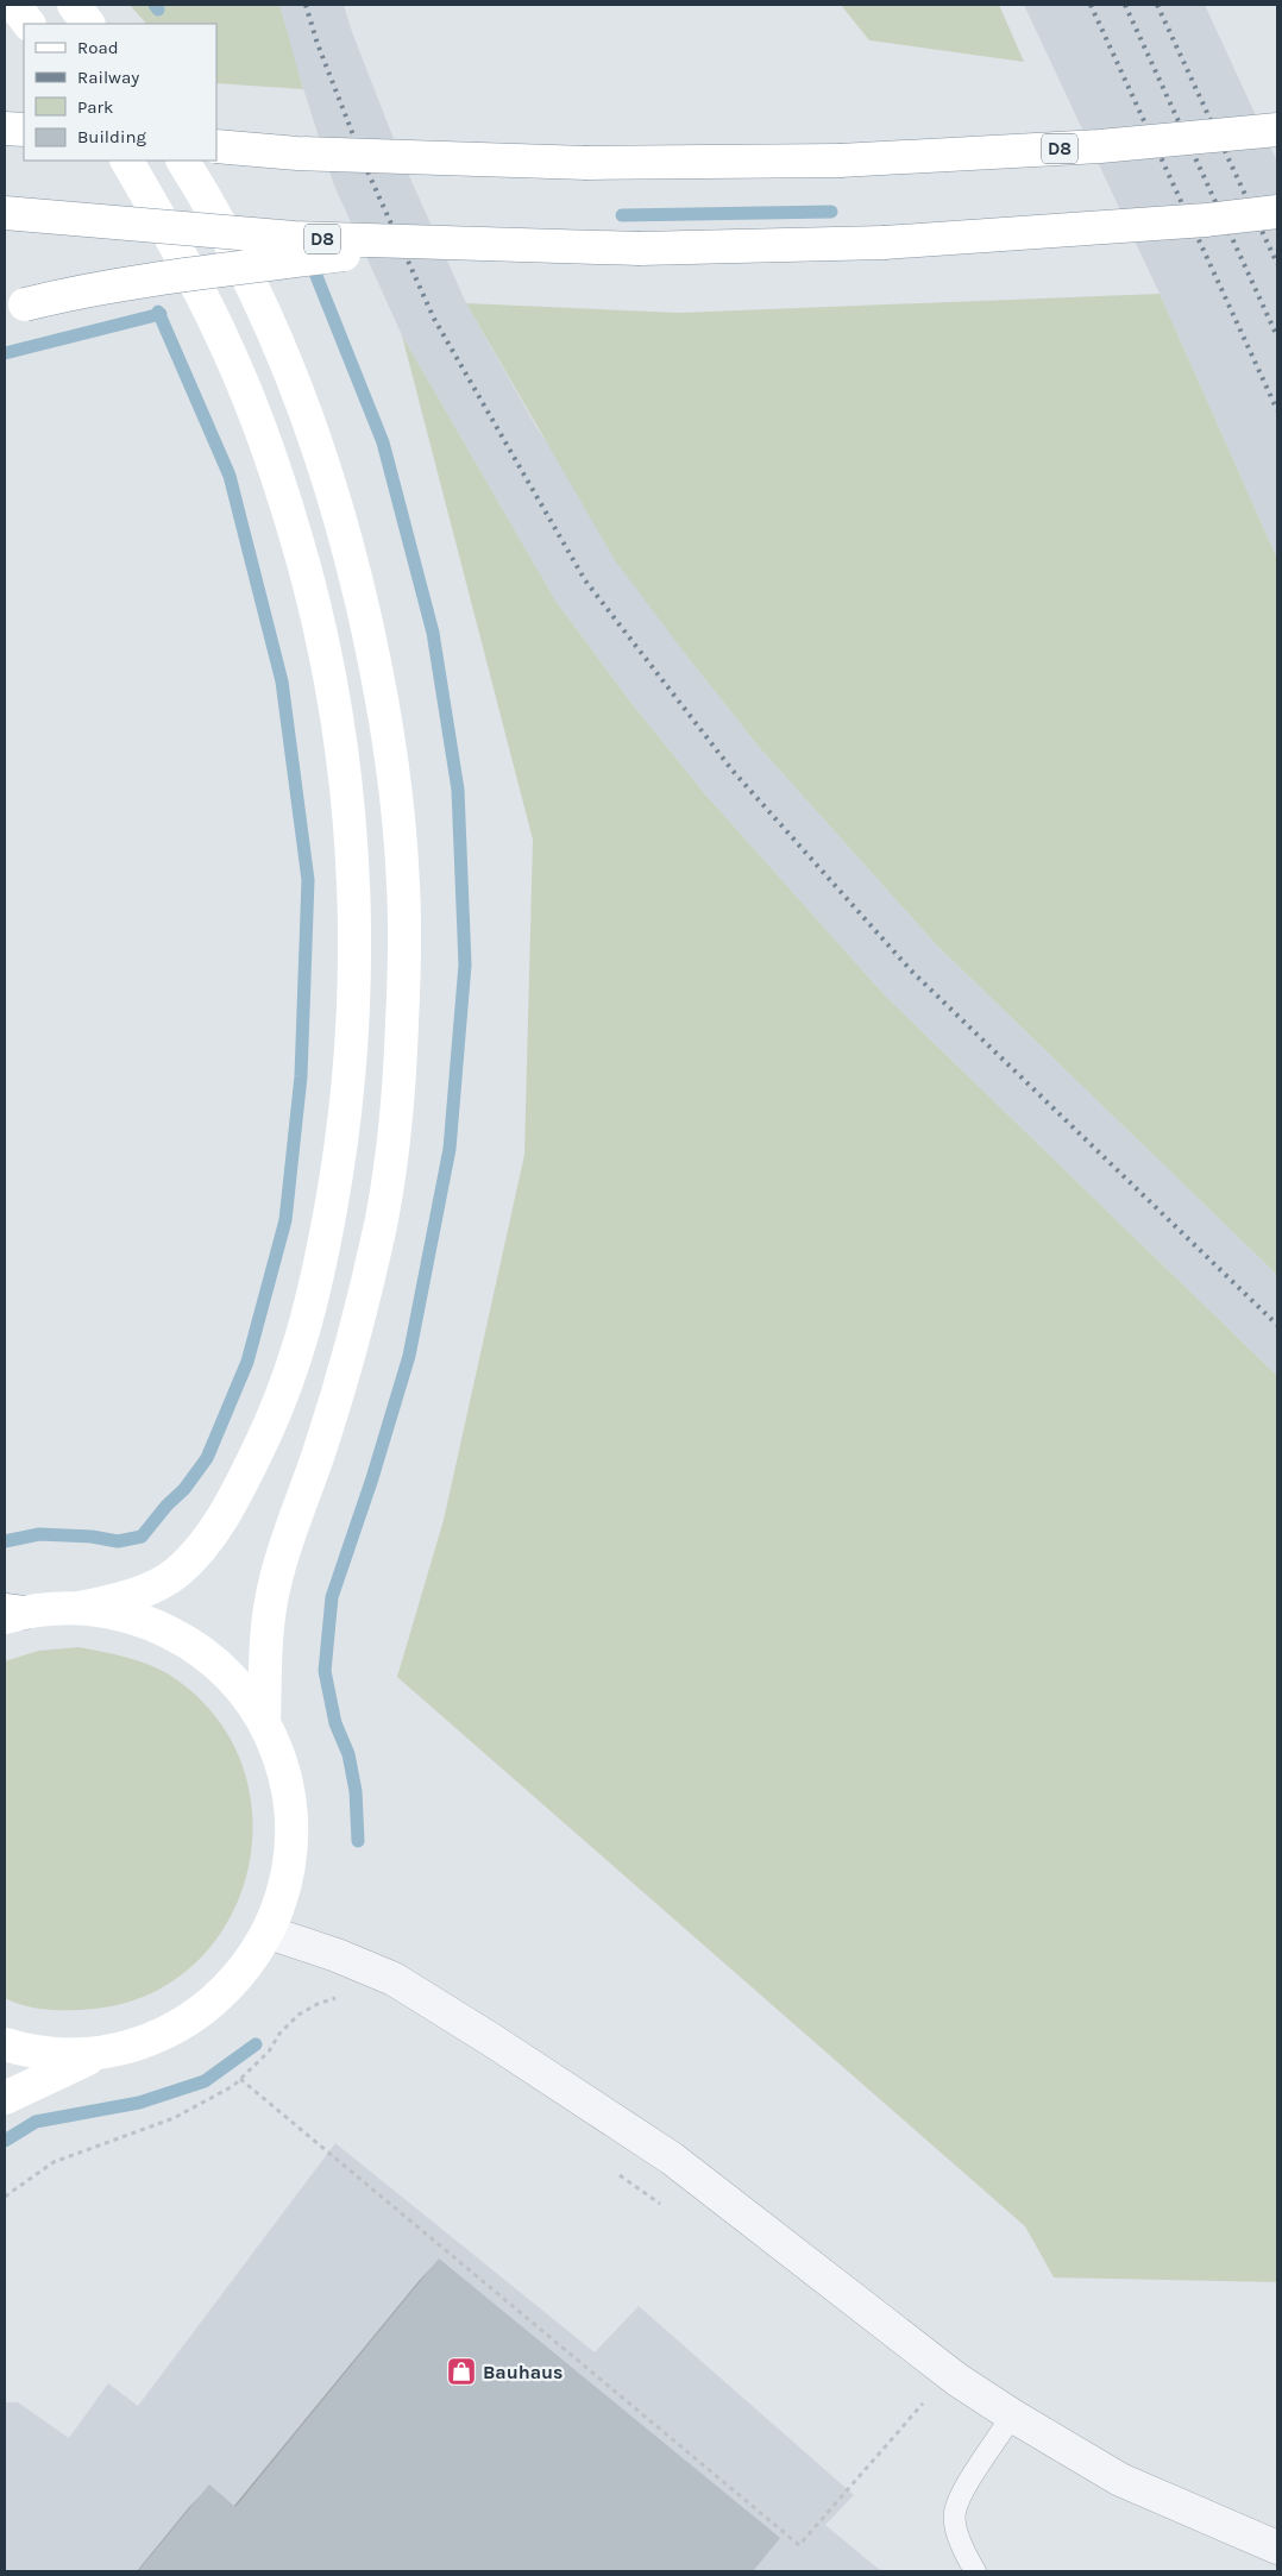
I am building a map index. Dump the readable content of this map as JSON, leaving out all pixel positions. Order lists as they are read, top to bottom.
{
  "streets": {
    "main road": ["D8"]
  },
  "places": {
    "shop": ["Bauhaus"]
  },
  "legend": [
    "Road",
    "Railway",
    "Park",
    "Building"
  ]
}
